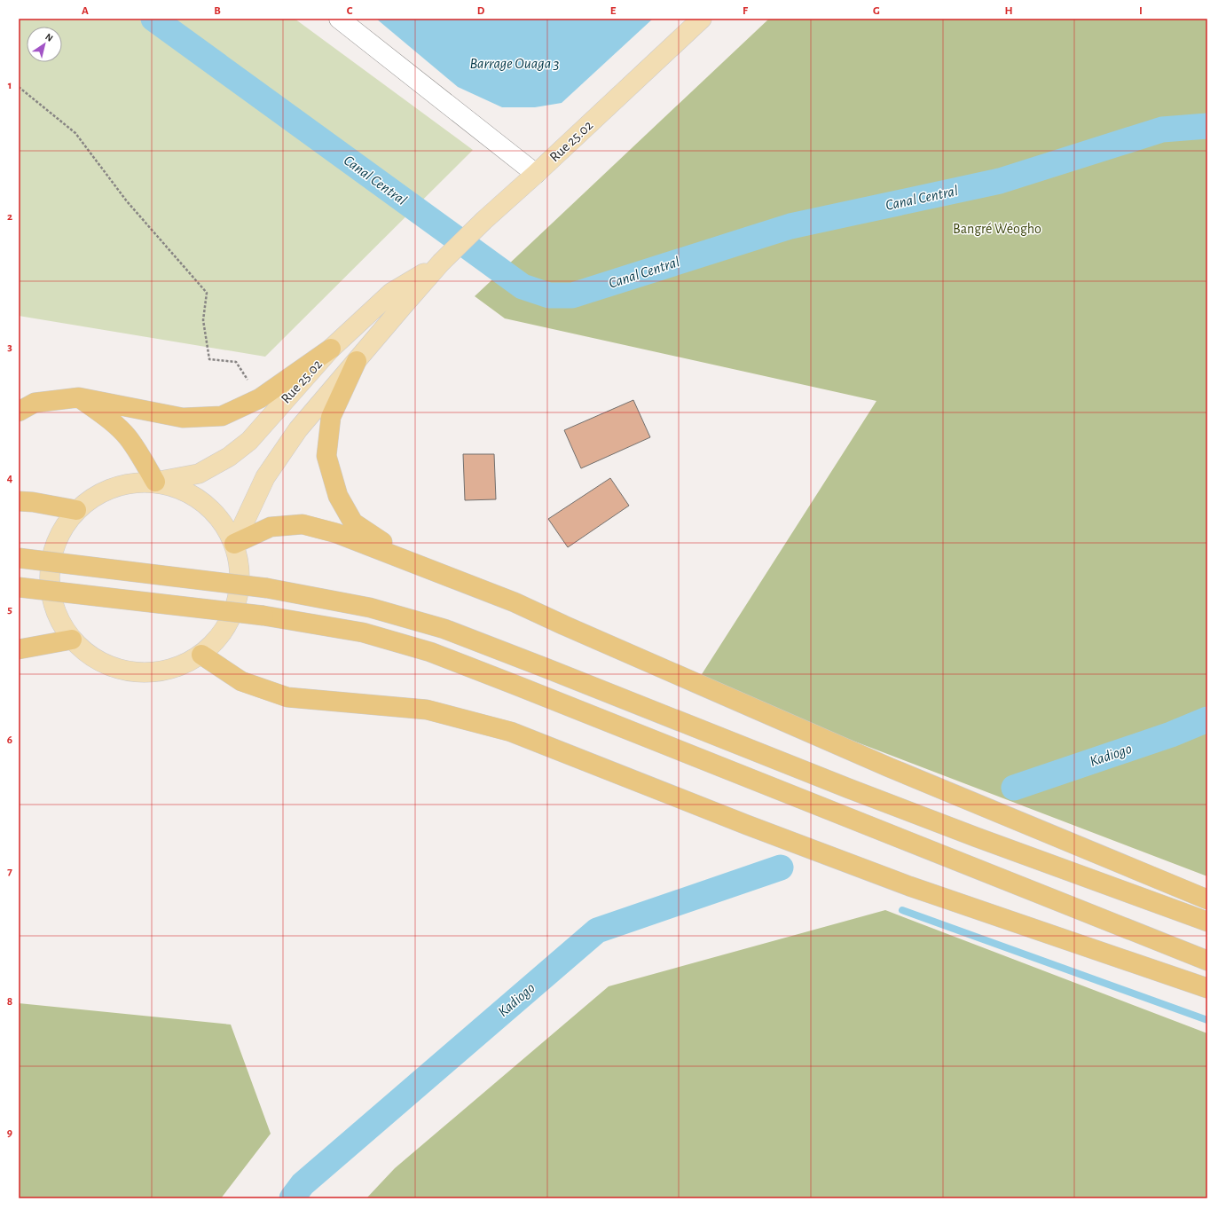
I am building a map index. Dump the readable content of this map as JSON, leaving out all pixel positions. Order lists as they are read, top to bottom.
{
  "streets": {
    "main road": ["Rue 25.02"]
  },
  "water": ["Barrage Ouaga 3", "Canal Central", "Kadiogo"],
  "parks": ["Bangré Wéogho"],
  "north": "top right",
  "grid": {
    "columns": [
      "A",
      "B",
      "C",
      "D",
      "E",
      "F",
      "G",
      "H",
      "I"
    ],
    "rows": [
      "1",
      "2",
      "3",
      "4",
      "5",
      "6",
      "7",
      "8",
      "9"
    ]
  }
}
